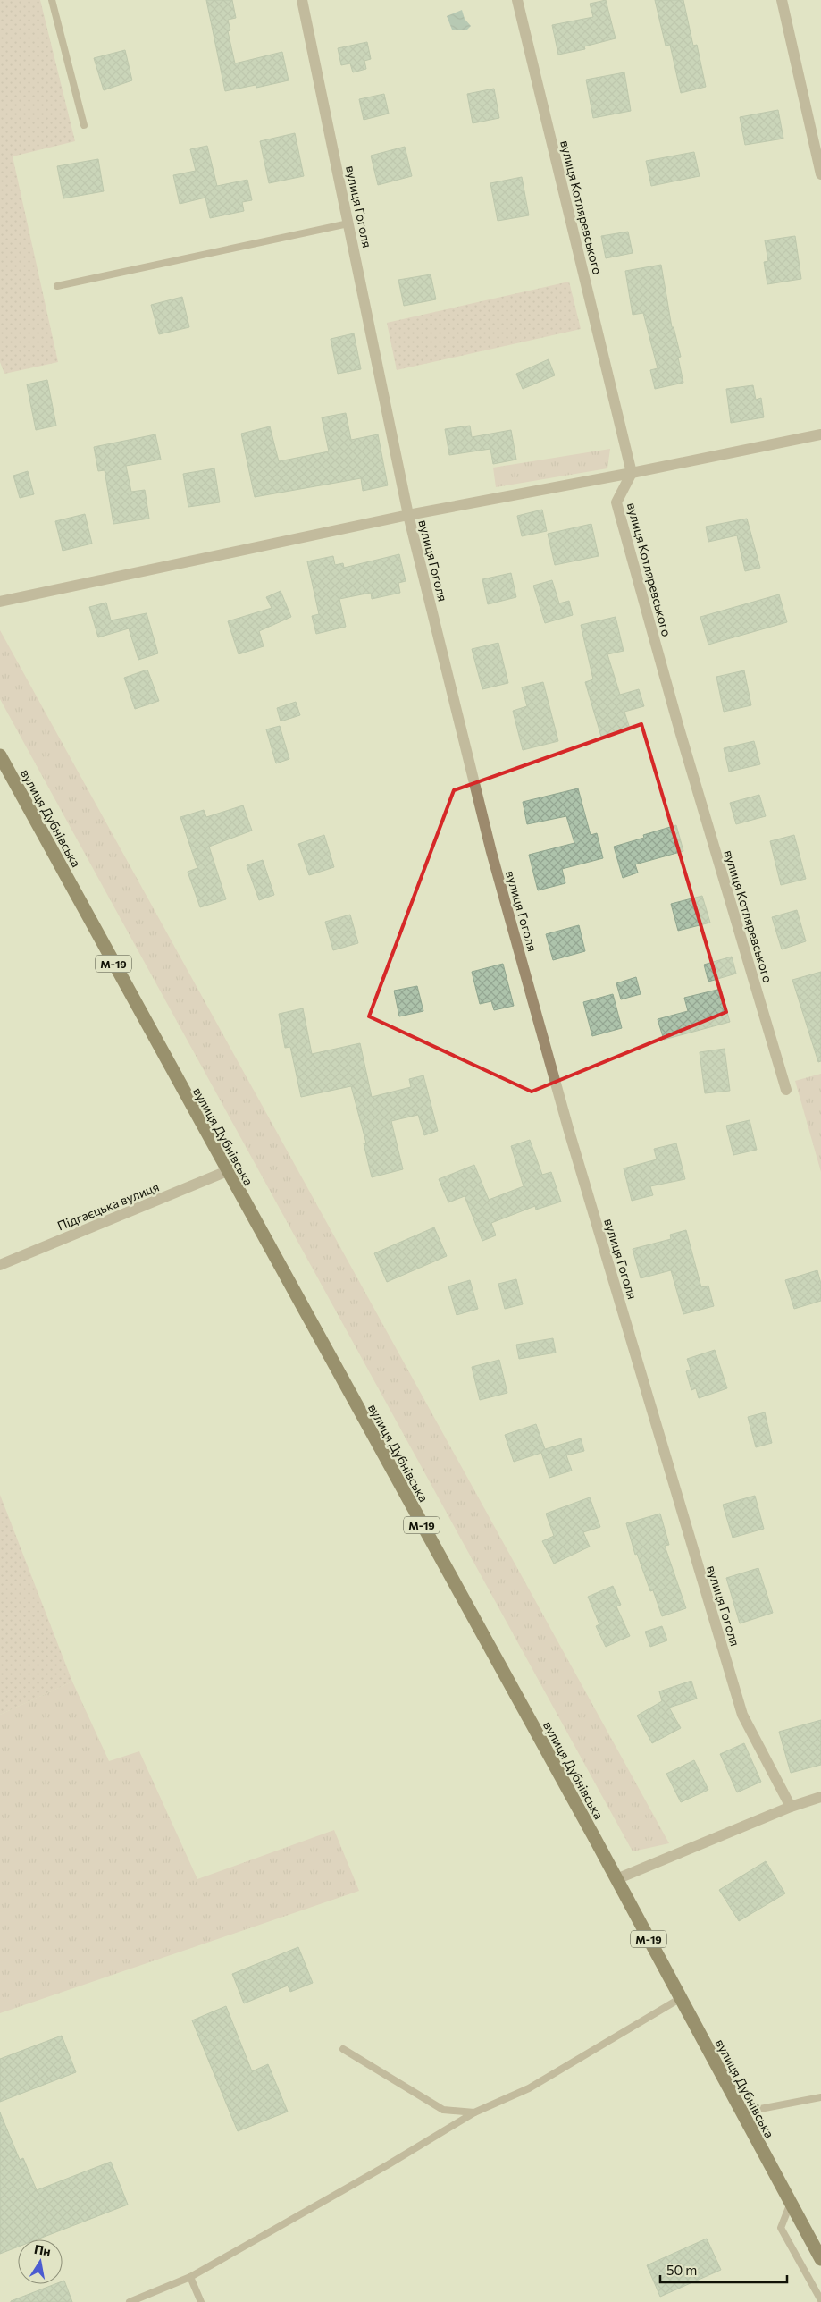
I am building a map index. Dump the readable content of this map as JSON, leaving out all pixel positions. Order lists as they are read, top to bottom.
{
  "streets": {
    "highway": ["вулиця Дубнівська", "М-19"],
    "street": ["вулиця Гоголя", "вулиця Котляревського", "Підгаєцька вулиця"]
  },
  "crossings": [
    ["вулиця Дубнівська", "Підгаєцька вулиця"]
  ],
  "scale_bar": "50 m",
  "north": "top"
}
